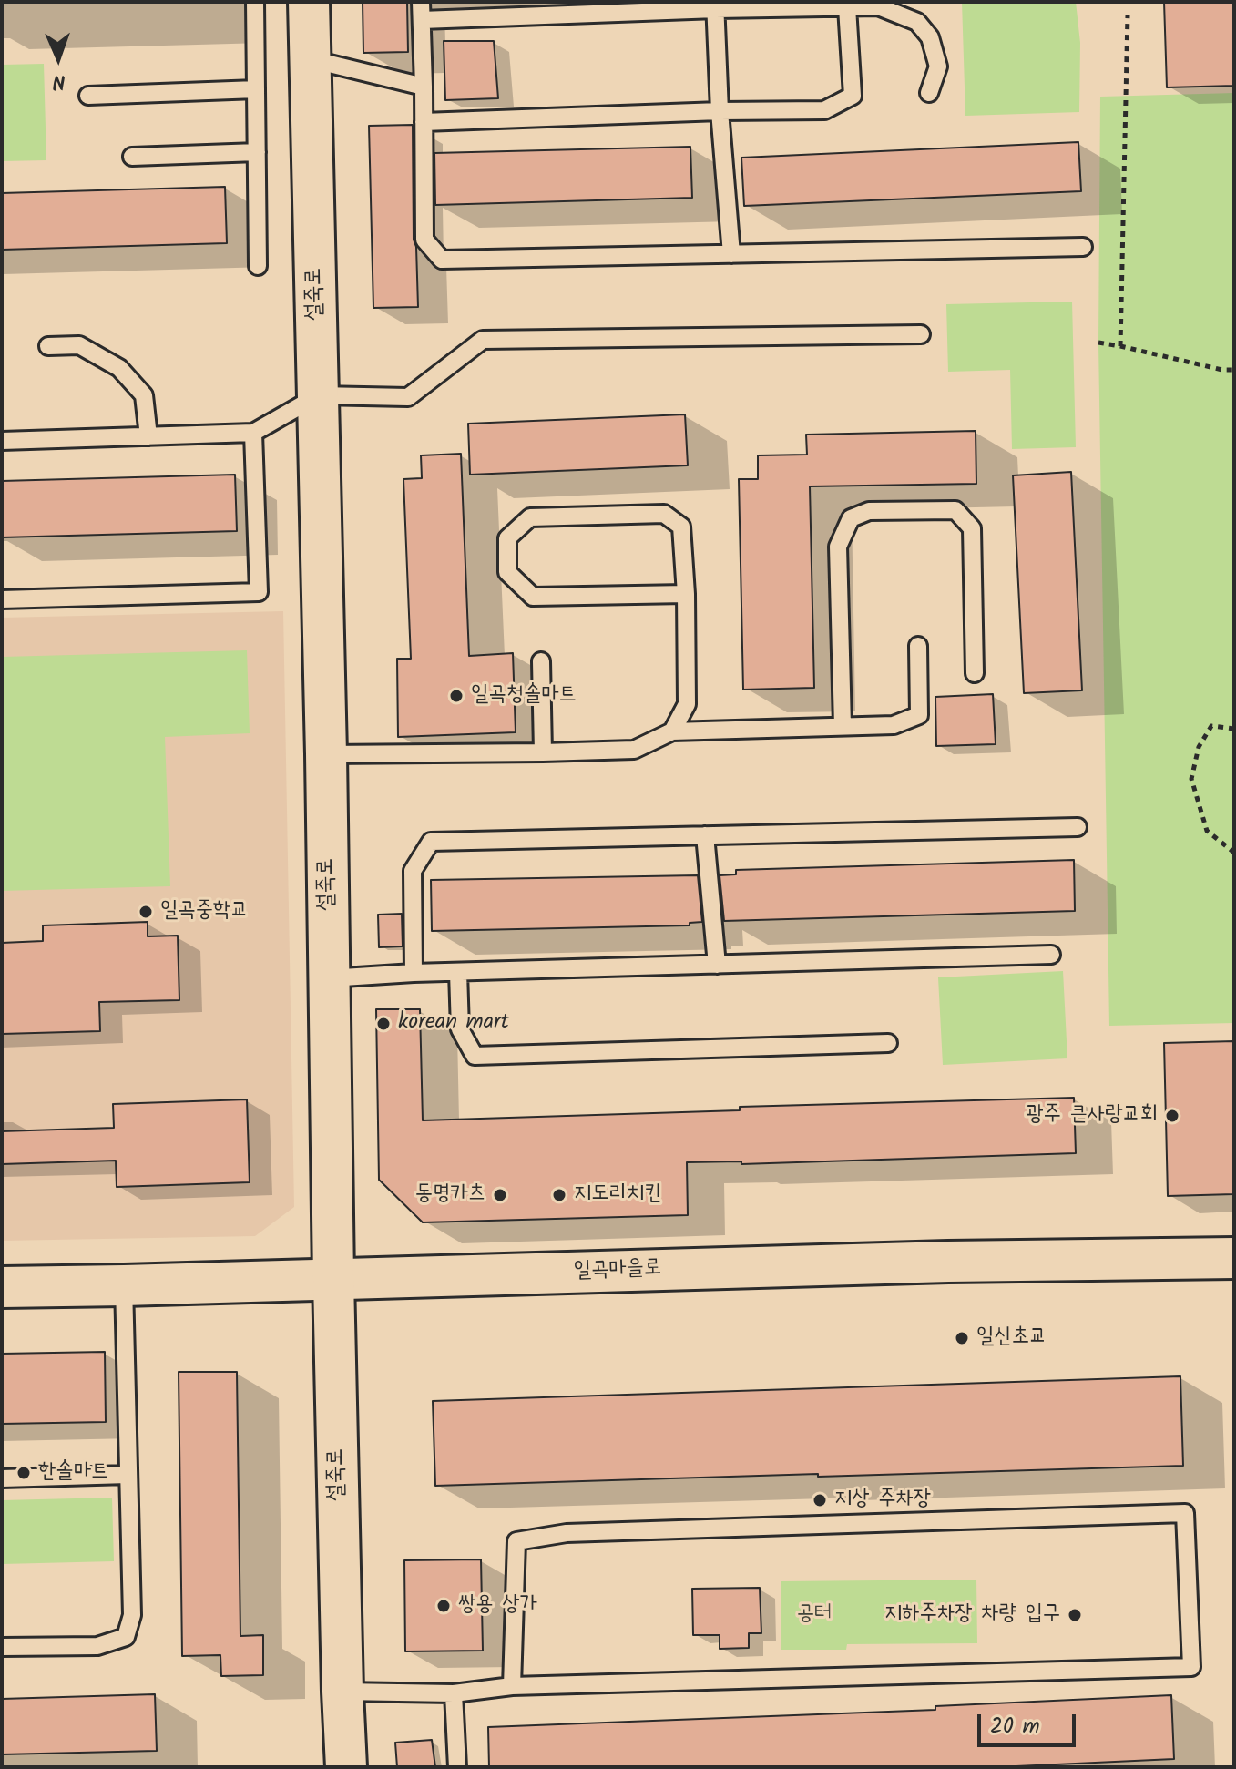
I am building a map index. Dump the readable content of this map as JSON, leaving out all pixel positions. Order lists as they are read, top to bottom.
{
  "streets": {
    "main road": ["설죽로", "일곡마을로"]
  },
  "crossings": [
    ["설죽로", "일곡마을로"]
  ],
  "parks": ["공터"],
  "places": [
    "일곡청솔마트",
    "일곡중학교",
    "korean mart",
    "광주 큰사랑교회",
    "동명카츠",
    "지도리치킨",
    "일신초교",
    "한솔마트",
    "지상 주차장",
    "쌍용 상가",
    "지하주차장 차량 입구"
  ],
  "scale_bar": "20 m",
  "north": "bottom"
}
